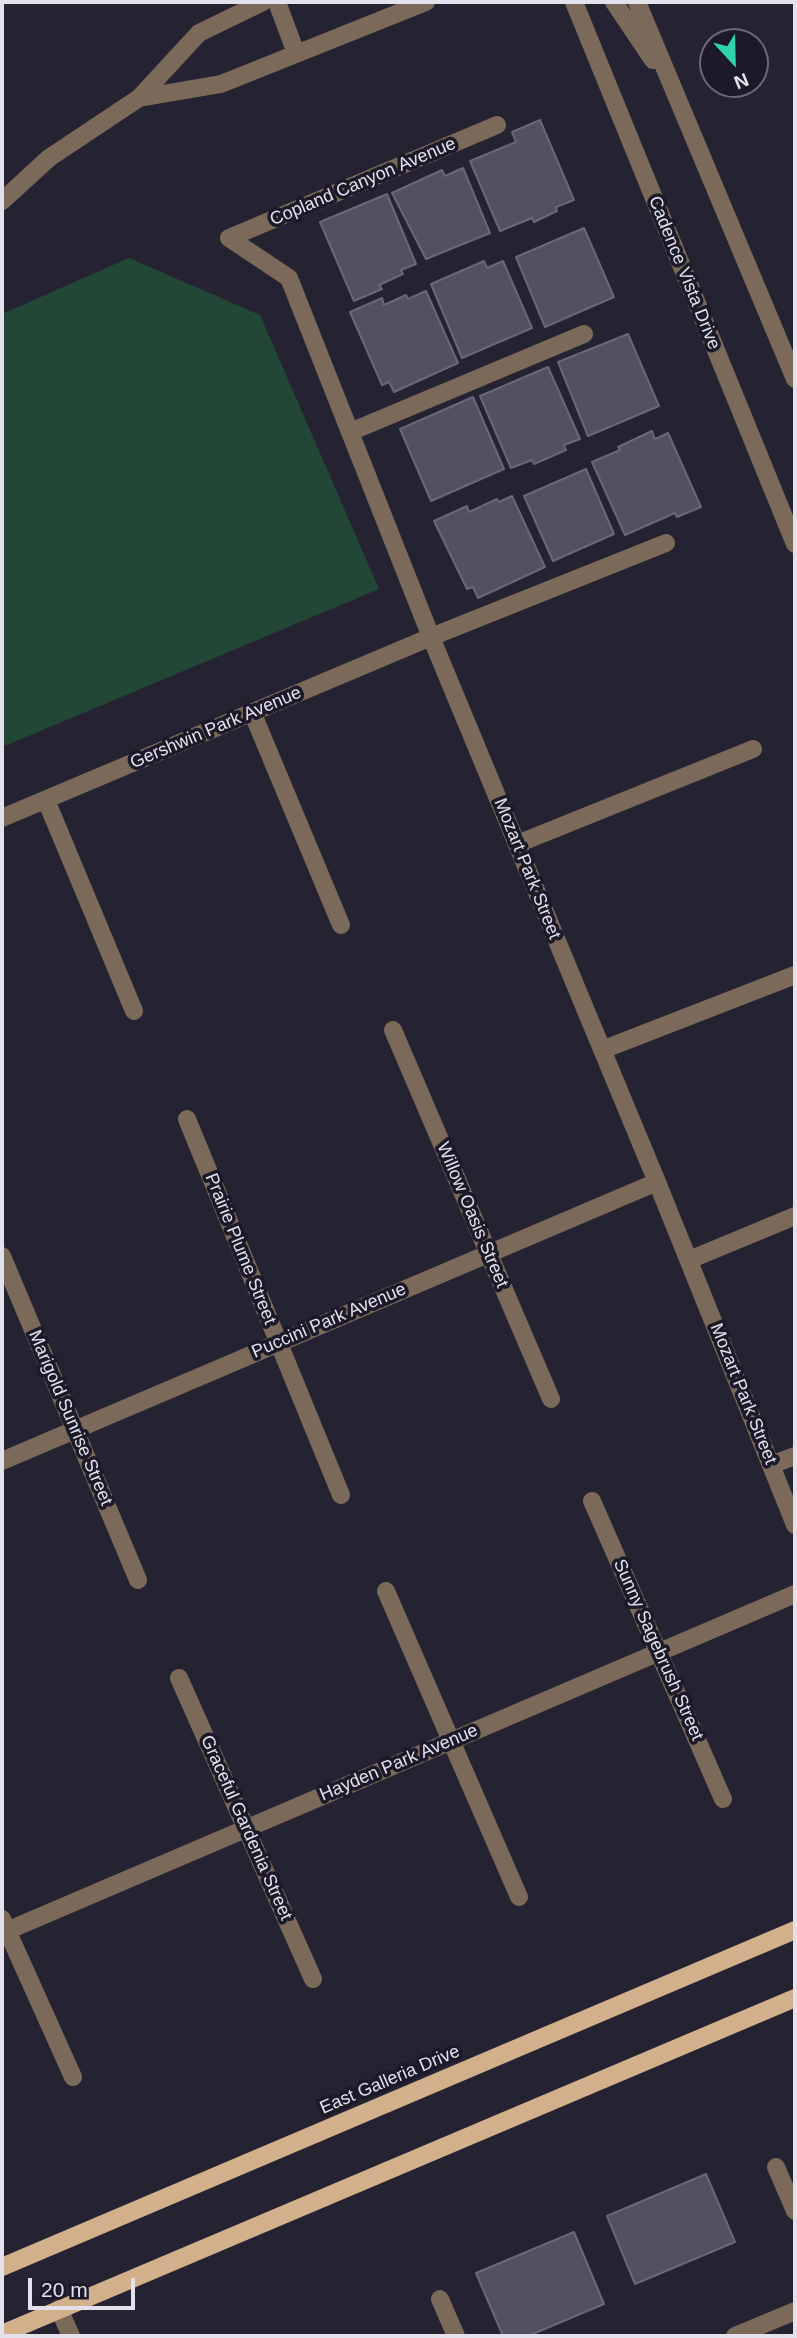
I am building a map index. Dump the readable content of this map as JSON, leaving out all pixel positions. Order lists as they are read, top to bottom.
{
  "streets": {
    "main road": ["East Galleria Drive"],
    "street": [
      "Copland Canyon Avenue",
      "Cadence Vista Drive",
      "Gershwin Park Avenue",
      "Mozart Park Street",
      "Willow Oasis Street",
      "Prairie Plume Street",
      "Puccini Park Avenue",
      "Marigold Sunrise Street",
      "Sunny Sagebrush Street",
      "Hayden Park Avenue",
      "Graceful Gardenia Street"
    ]
  },
  "crossings": [
    ["Copland Canyon Avenue", "Mozart Park Street"],
    ["Gershwin Park Avenue", "Mozart Park Street"],
    ["Mozart Park Street", "Puccini Park Avenue"],
    ["Willow Oasis Street", "Puccini Park Avenue"],
    ["Prairie Plume Street", "Puccini Park Avenue"],
    ["Puccini Park Avenue", "Marigold Sunrise Street"],
    ["Sunny Sagebrush Street", "Hayden Park Avenue"],
    ["Hayden Park Avenue", "Graceful Gardenia Street"]
  ],
  "scale_bar": "20 m",
  "north": "bottom"
}
